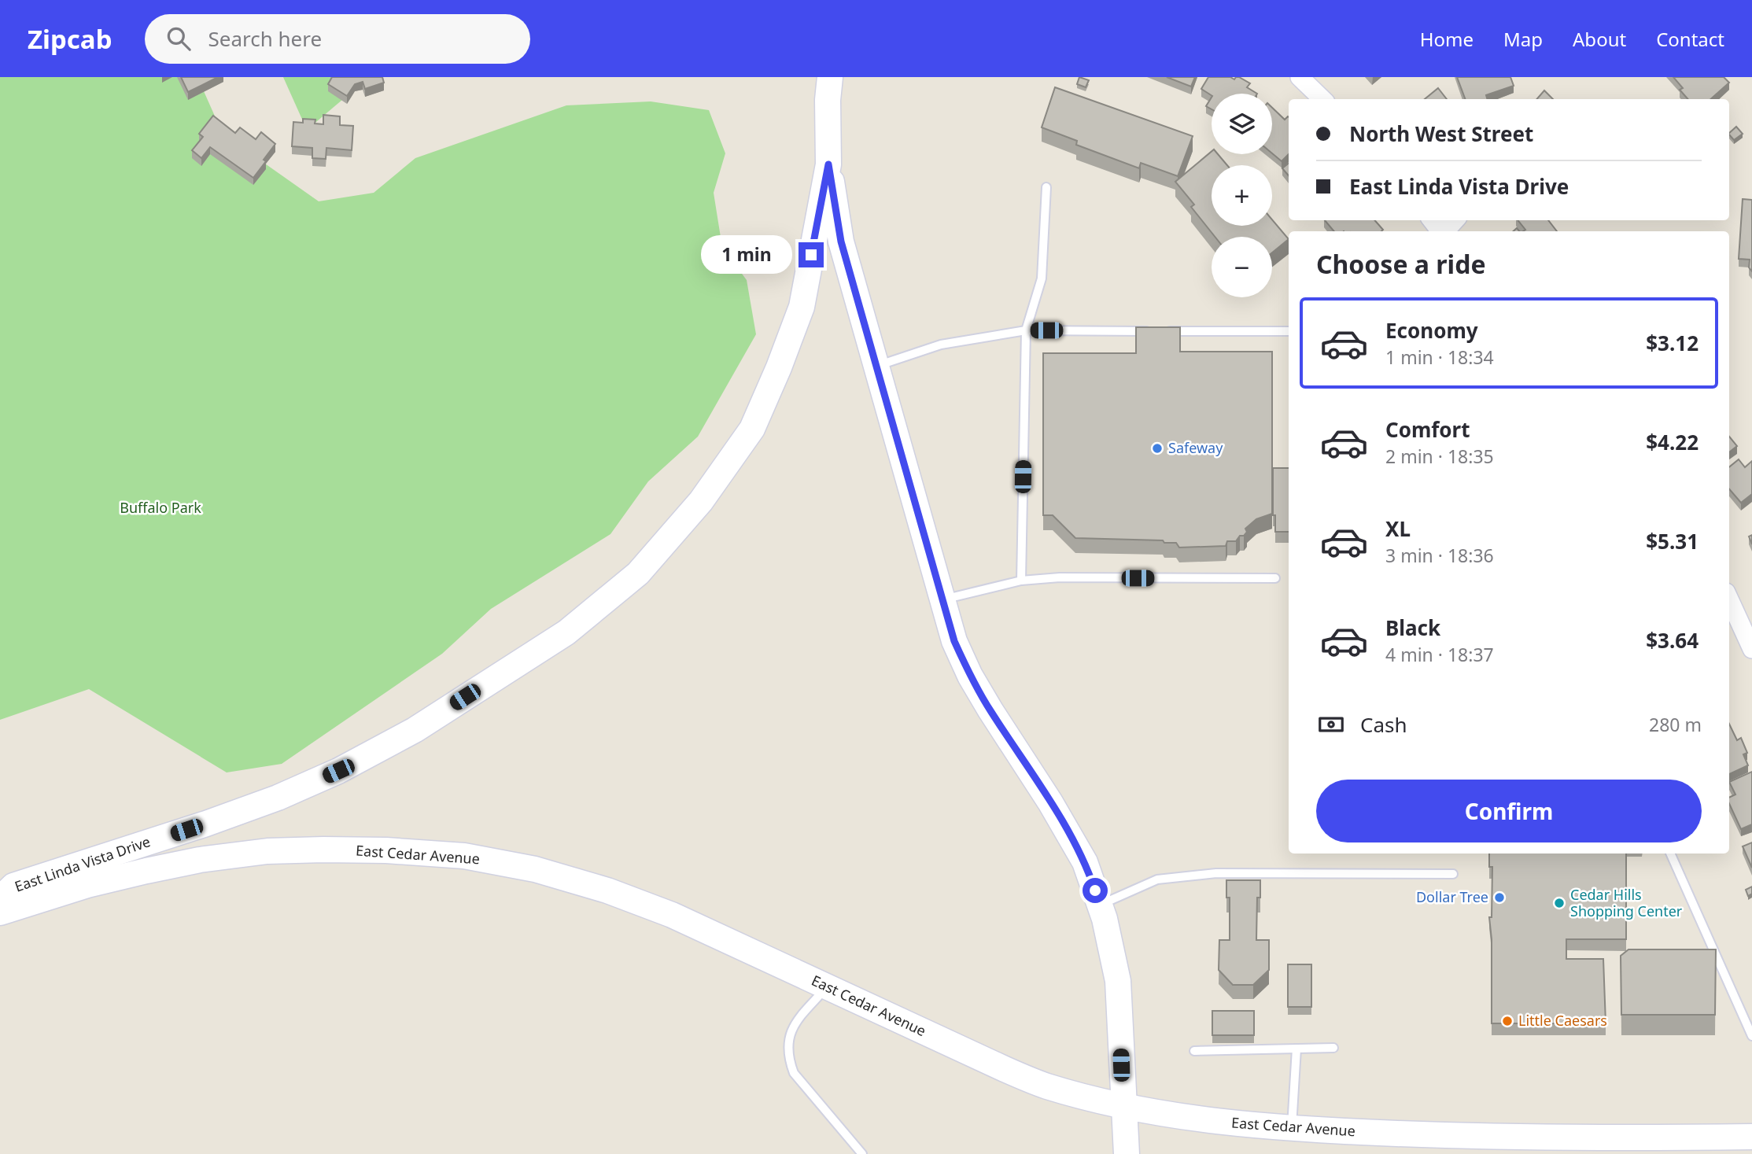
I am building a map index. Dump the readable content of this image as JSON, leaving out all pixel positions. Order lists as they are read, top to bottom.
{
  "streets": {
    "street": ["East Cedar Avenue", "East Linda Vista Drive"]
  },
  "parks": ["Buffalo Park"],
  "places": [
    "Safeway",
    "Dollar Tree",
    "Cedar Hills Shopping Center",
    "Little Caesars"
  ],
  "page": {
    "header": "Zipcab",
    "search": "Search here",
    "nav": [
      "Home",
      "Map",
      "About",
      "Contact"
    ],
    "map_buttons": ["+", "−"],
    "banner": ["North West Street", "East Linda Vista Drive"],
    "heading": "Choose a ride",
    "bubble": "1 min",
    "list": [
      {
        "name": "Economy",
        "note": "1 min · 18:34",
        "value": "$3.12"
      },
      {
        "name": "Comfort",
        "note": "2 min · 18:35",
        "value": "$4.22"
      },
      {
        "name": "XL",
        "note": "3 min · 18:36",
        "value": "$5.31"
      },
      {
        "name": "Black",
        "note": "4 min · 18:37",
        "value": "$3.64"
      }
    ],
    "pay": ["Cash", "280 m"],
    "buttons": "Confirm"
  }
}
